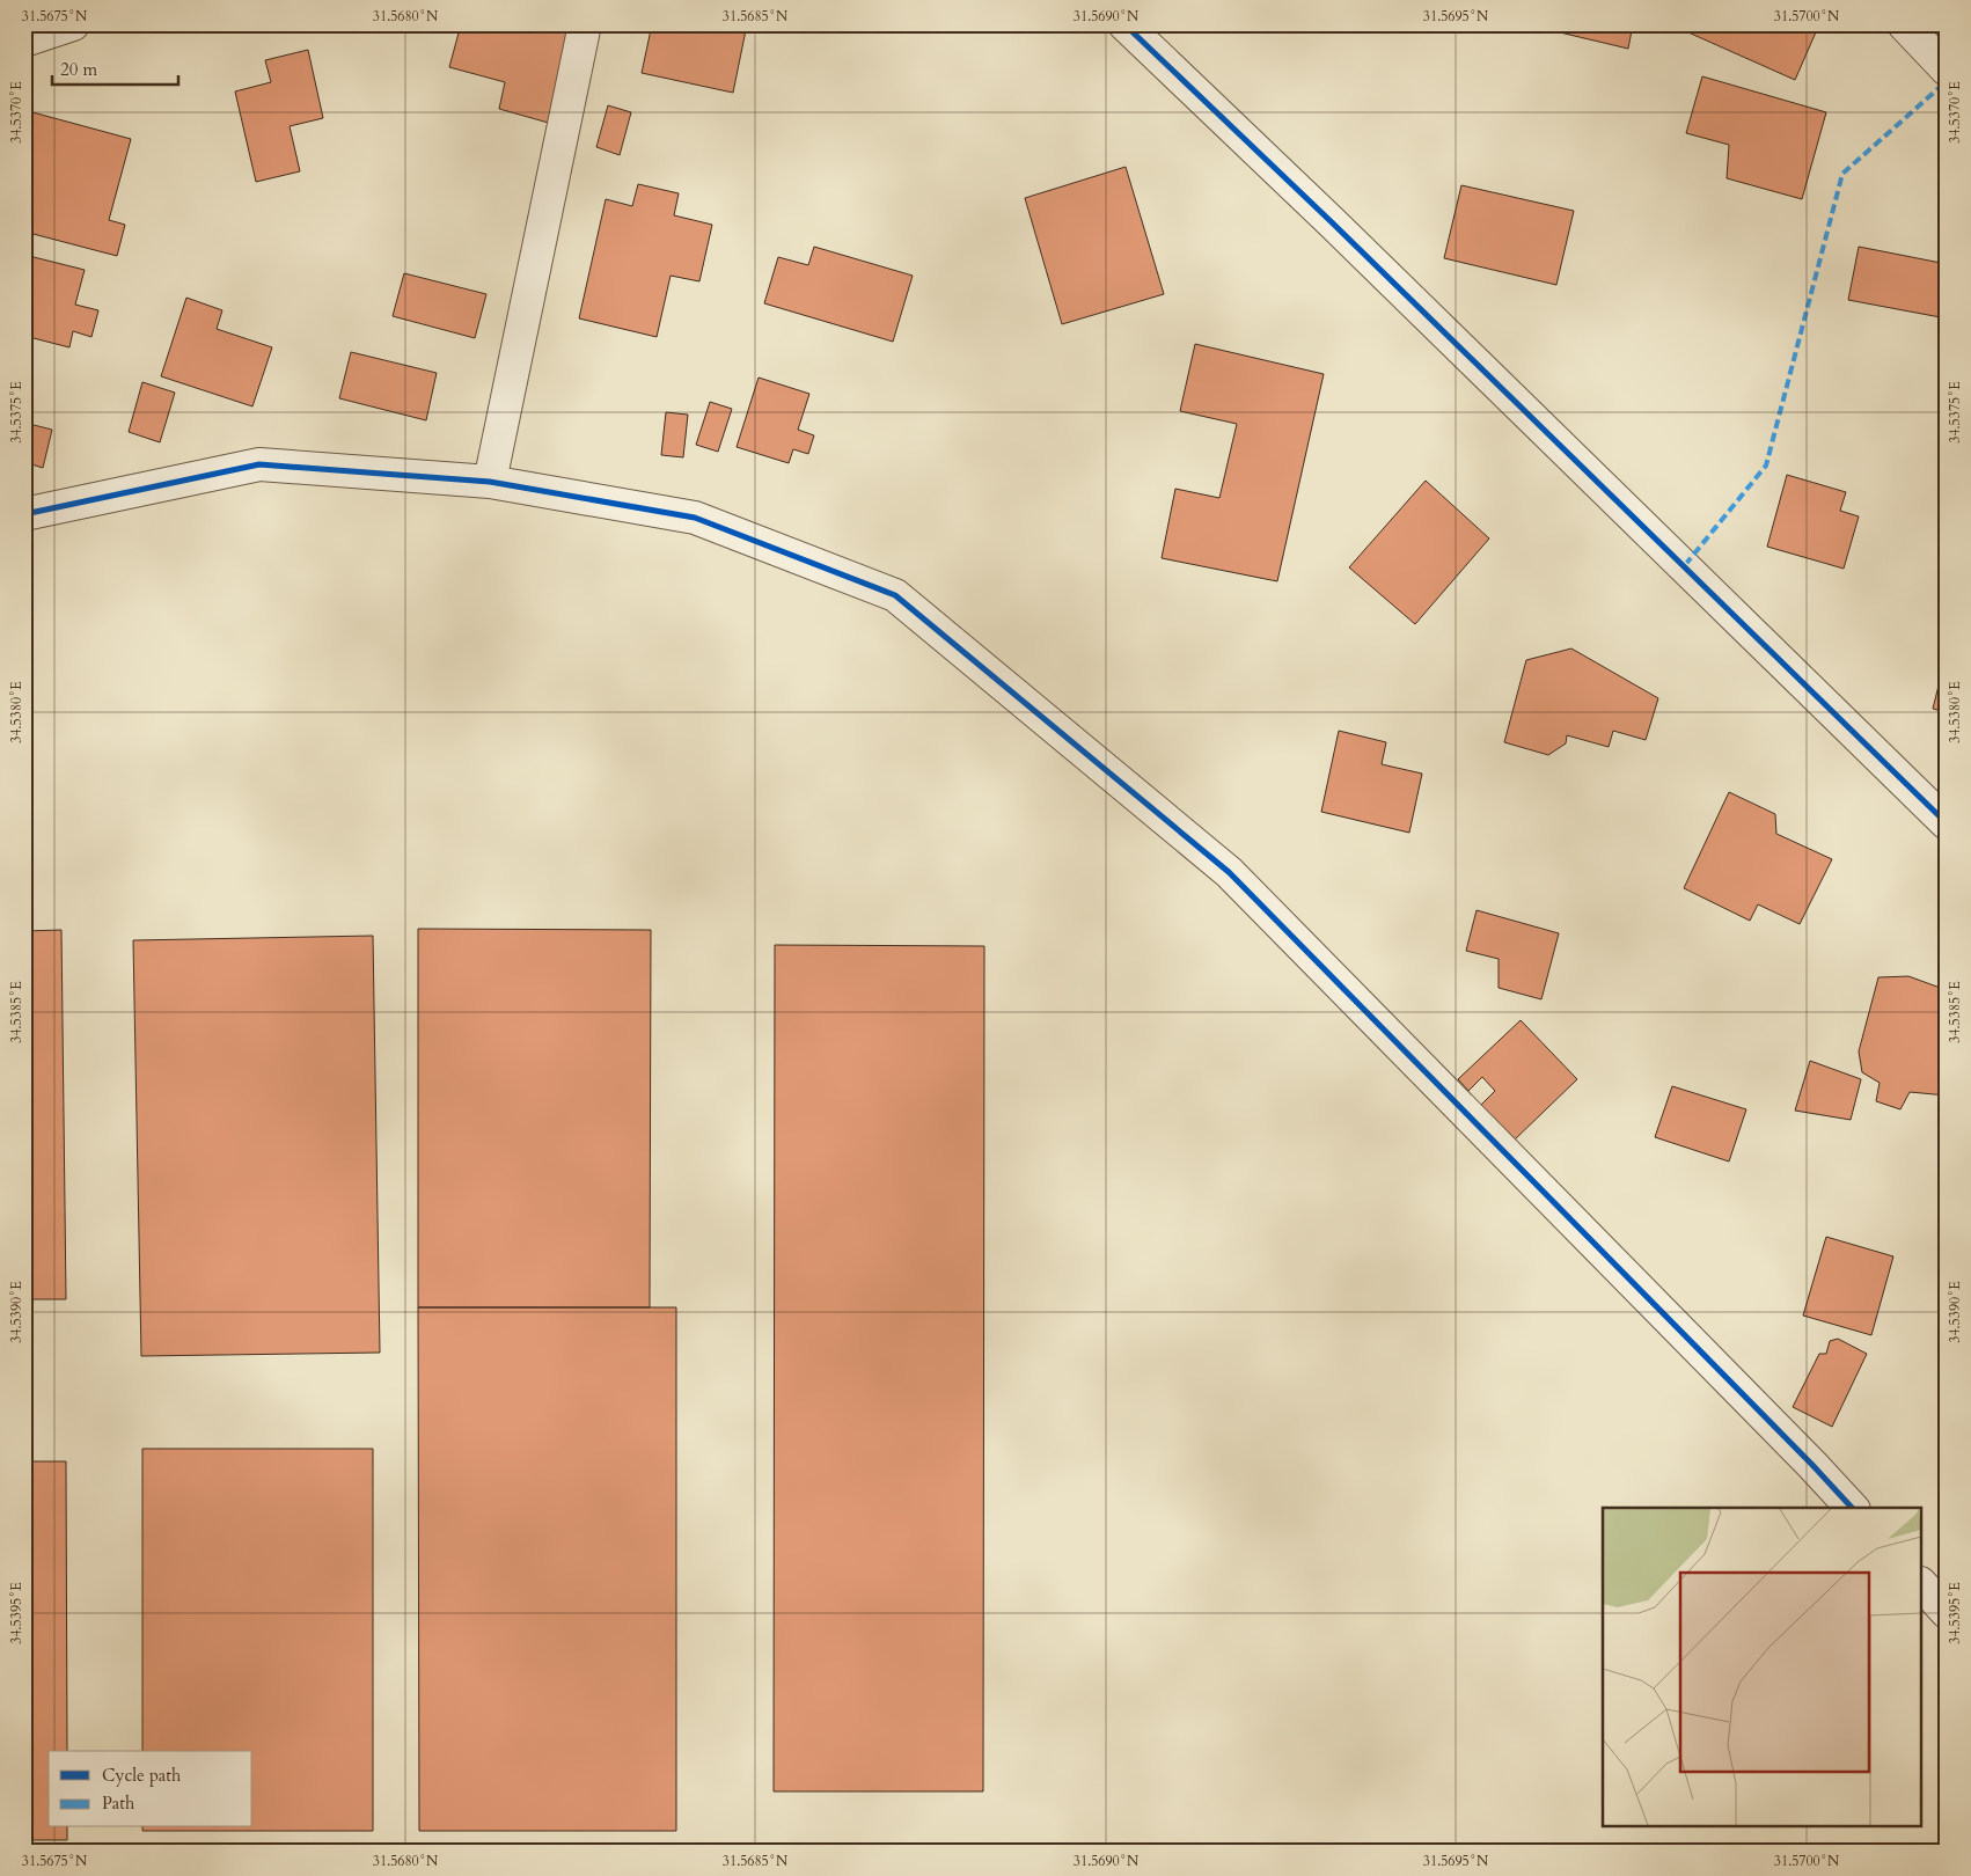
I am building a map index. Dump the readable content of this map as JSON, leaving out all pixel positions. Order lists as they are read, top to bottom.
{
  "legend": ["Cycle path", "Path"],
  "scale_bar": "20 m",
  "coordinates": [
    "31.5675°N",
    "31.5680°N",
    "31.5685°N",
    "31.5690°N",
    "31.5695°N",
    "31.5700°N",
    "34.5370°E",
    "34.5375°E",
    "34.5380°E",
    "34.5385°E",
    "34.5390°E",
    "34.5395°E"
  ]
}
